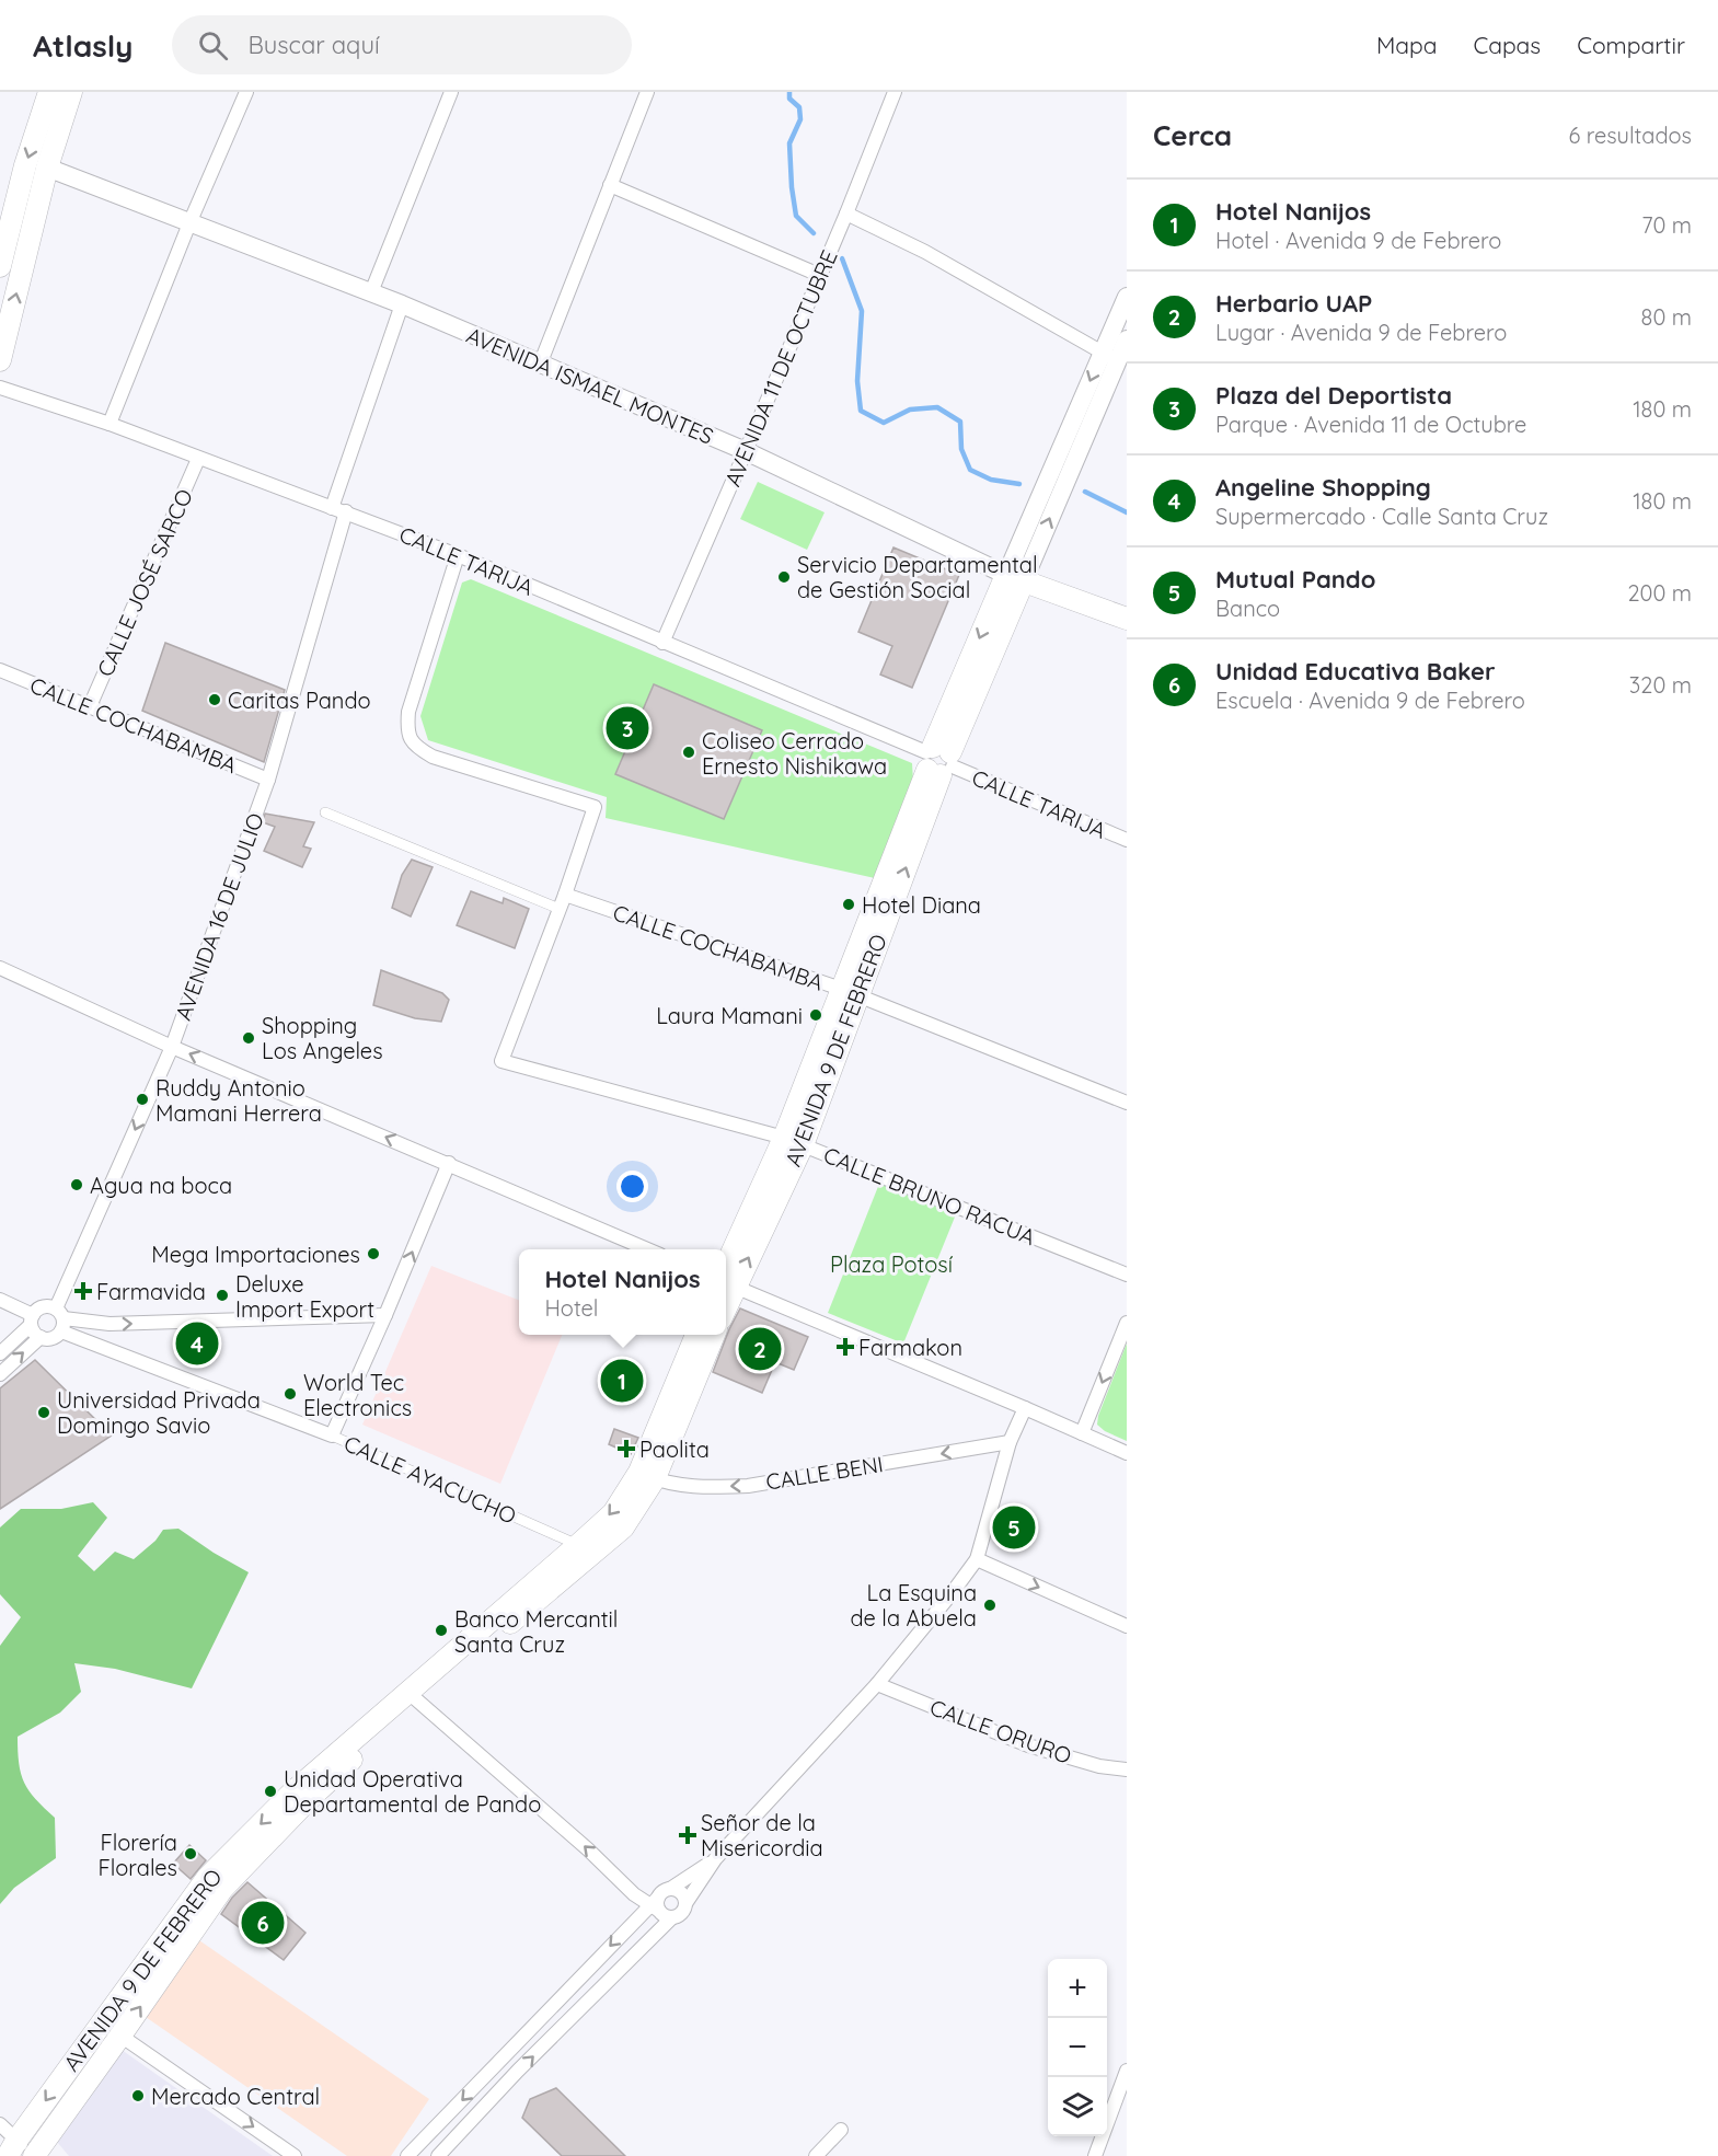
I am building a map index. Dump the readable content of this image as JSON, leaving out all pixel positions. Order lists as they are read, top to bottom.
{
  "streets": {
    "main road": ["AVENIDA ISMAEL MONTES", "AVENIDA 9 DE FEBRERO"],
    "street": [
      "AVENIDA 11 DE OCTUBRE",
      "CALLE TARIJA",
      "CALLE JOSÉ SARCO",
      "CALLE COCHABAMBA",
      "AVENIDA 16 DE JULIO",
      "CALLE BRUNO RACUA",
      "CALLE BENI",
      "CALLE AYACUCHO",
      "CALLE ORURO"
    ]
  },
  "crossings": [
    ["AVENIDA 11 DE OCTUBRE", "AVENIDA ISMAEL MONTES"],
    ["AVENIDA 11 DE OCTUBRE", "CALLE TARIJA"],
    ["AVENIDA ISMAEL MONTES", "AVENIDA 9 DE FEBRERO"],
    ["CALLE TARIJA", "CALLE JOSÉ SARCO"],
    ["CALLE TARIJA", "AVENIDA 16 DE JULIO"],
    ["CALLE TARIJA", "AVENIDA 9 DE FEBRERO"],
    ["CALLE JOSÉ SARCO", "CALLE COCHABAMBA"],
    ["CALLE COCHABAMBA", "AVENIDA 16 DE JULIO"],
    ["CALLE COCHABAMBA", "AVENIDA 9 DE FEBRERO"],
    ["AVENIDA 16 DE JULIO", "CALLE AYACUCHO"],
    ["AVENIDA 9 DE FEBRERO", "CALLE BRUNO RACUA"],
    ["AVENIDA 9 DE FEBRERO", "CALLE BENI"],
    ["AVENIDA 9 DE FEBRERO", "CALLE AYACUCHO"]
  ],
  "one_way": ["CALLE BENI"],
  "parks": ["Plaza Potosí"],
  "places": {
    "other": [
      "Servicio Departamental de Gestión Social",
      "Caritas Pando",
      "Coliseo Cerrado Ernesto Nishikawa",
      "Hotel Diana",
      "Laura Mamani",
      "Shopping Los Angeles",
      "Ruddy Antonio Mamani Herrera",
      "Agua na boca",
      "Mega Importaciones",
      "Deluxe Import Export",
      "World Tec Electronics",
      "Universidad Privada Domingo Savio",
      "La Esquina de la Abuela",
      "Banco Mercantil Santa Cruz",
      "Unidad Operativa Departamental de Pando",
      "Florería Florales",
      "Mercado Central"
    ],
    "health": [
      "Farmavida",
      "Farmakon",
      "Paolita",
      "Señor de la Misericordia"
    ]
  },
  "page": {
    "header": "Atlasly",
    "search": "Buscar aquí",
    "nav": ["Mapa", "Capas", "Compartir"],
    "heading": ["Cerca", "6 resultados"],
    "list": [
      {
        "mark": "1",
        "name": "Hotel Nanijos",
        "note": "Hotel · Avenida 9 de Febrero",
        "value": "70 m"
      },
      {
        "mark": "2",
        "name": "Herbario UAP",
        "note": "Lugar · Avenida 9 de Febrero",
        "value": "80 m"
      },
      {
        "mark": "3",
        "name": "Plaza del Deportista",
        "note": "Parque · Avenida 11 de Octubre",
        "value": "180 m"
      },
      {
        "mark": "4",
        "name": "Angeline Shopping",
        "note": "Supermercado · Calle Santa Cruz",
        "value": "180 m"
      },
      {
        "mark": "5",
        "name": "Mutual Pando",
        "note": "Banco",
        "value": "200 m"
      },
      {
        "mark": "6",
        "name": "Unidad Educativa Baker",
        "note": "Escuela · Avenida 9 de Febrero",
        "value": "320 m"
      }
    ],
    "pins": [
      "3",
      "4",
      "2",
      "1",
      "5",
      "6"
    ],
    "popup": ["Hotel Nanijos", "Hotel"],
    "map_buttons": ["+", "−"]
  }
}
